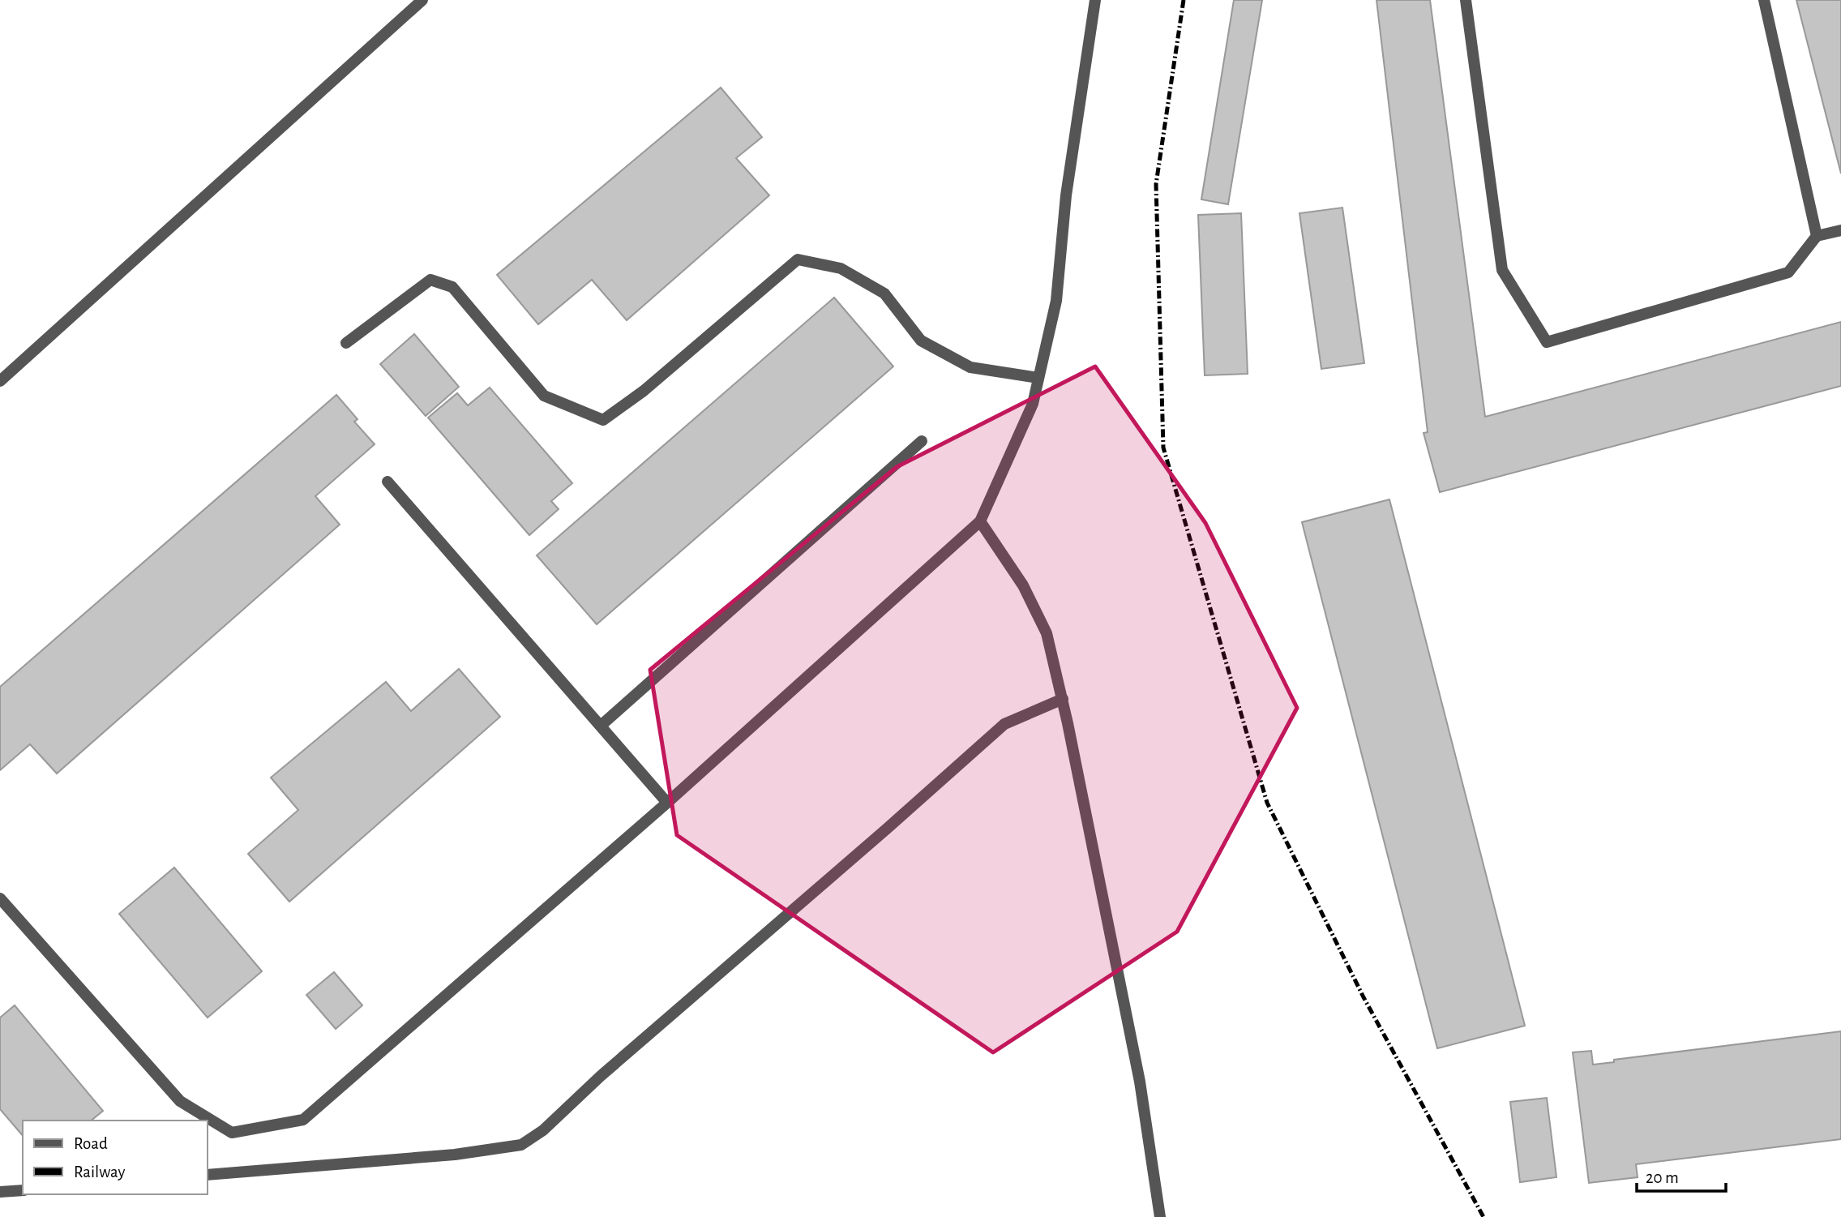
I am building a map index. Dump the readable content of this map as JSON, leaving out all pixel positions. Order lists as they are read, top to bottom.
{
  "legend": ["Road", "Railway"],
  "scale_bar": "20 m"
}
